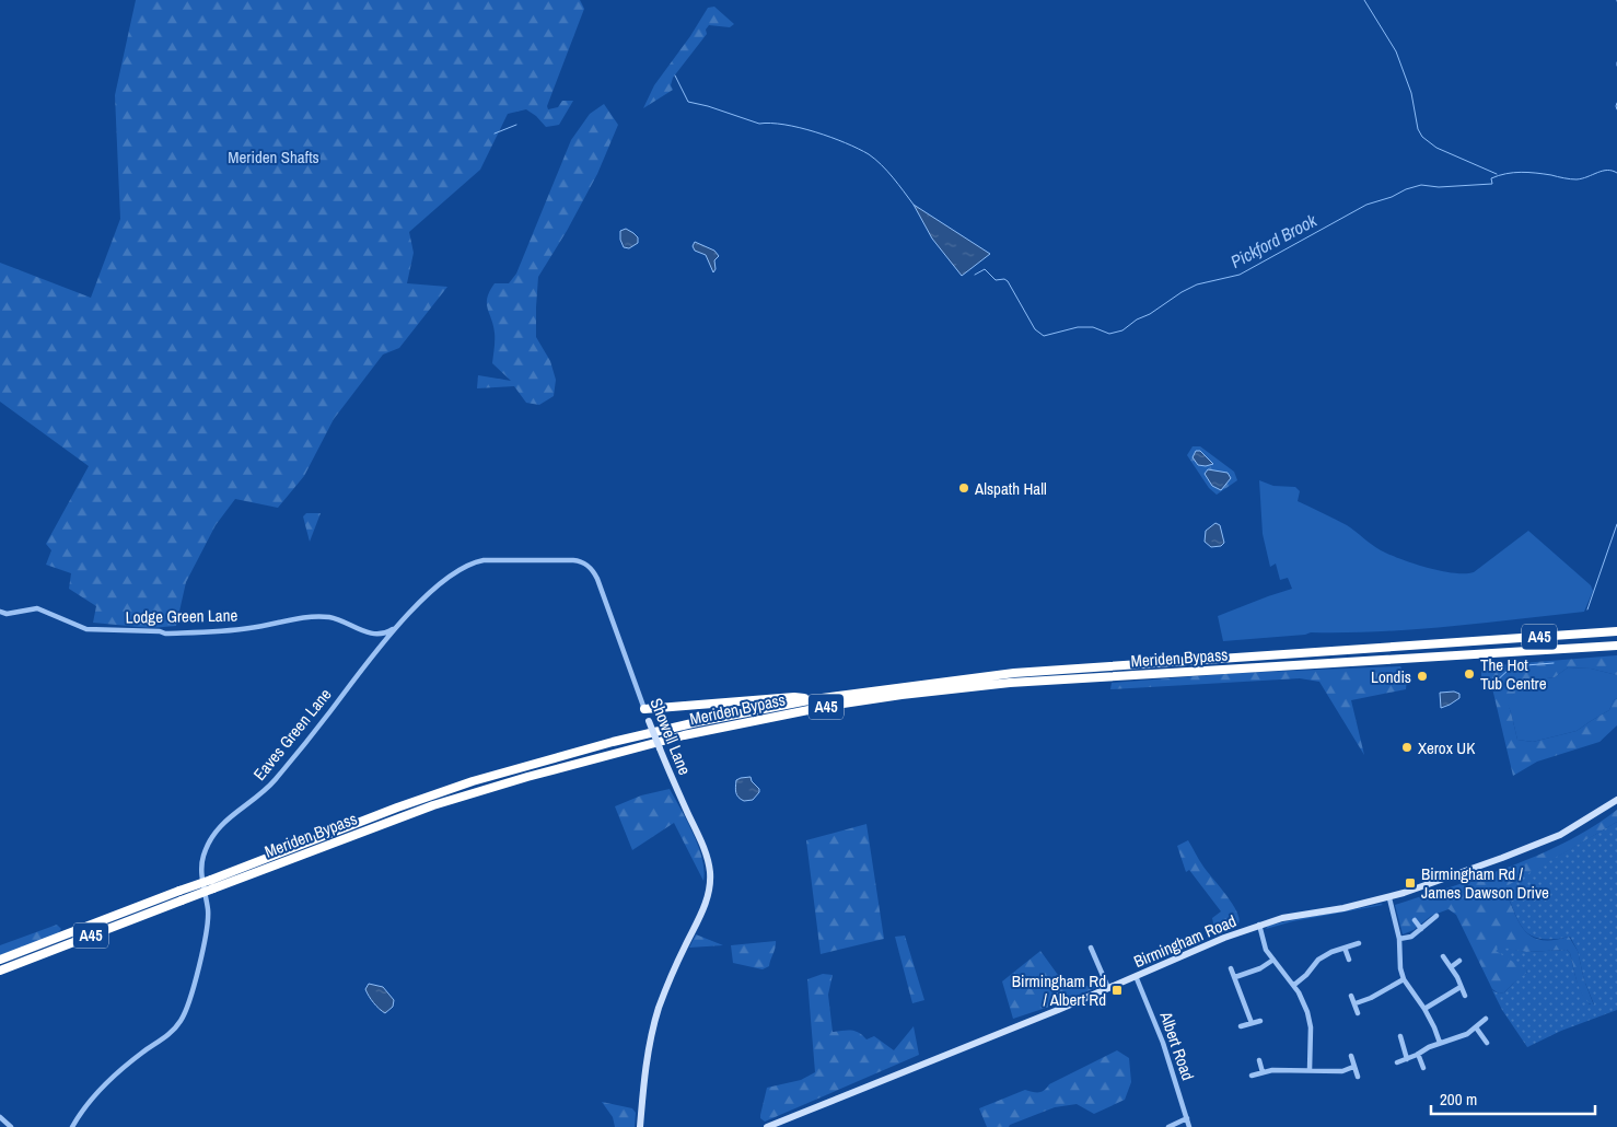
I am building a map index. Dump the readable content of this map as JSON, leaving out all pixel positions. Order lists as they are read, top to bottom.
{
  "streets": {
    "highway": ["A45", "Meriden Bypass"],
    "main road": ["Showell Lane", "Birmingham Road"],
    "street": ["Lodge Green Lane", "Eaves Green Lane", "Albert Road"]
  },
  "crossings": [
    ["Eaves Green Lane", "Showell Lane"],
    ["Birmingham Road", "Albert Road"]
  ],
  "water": ["Pickford Brook"],
  "parks": ["Meriden Shafts"],
  "places": {
    "other": [
      "Alspath Hall",
      "The Hot Tub Centre",
      "Londis",
      "Xerox UK"
    ],
    "transit": ["Birmingham Rd / James Dawson Drive", "Birmingham Rd / Albert Rd"]
  },
  "scale_bar": "200 m"
}
